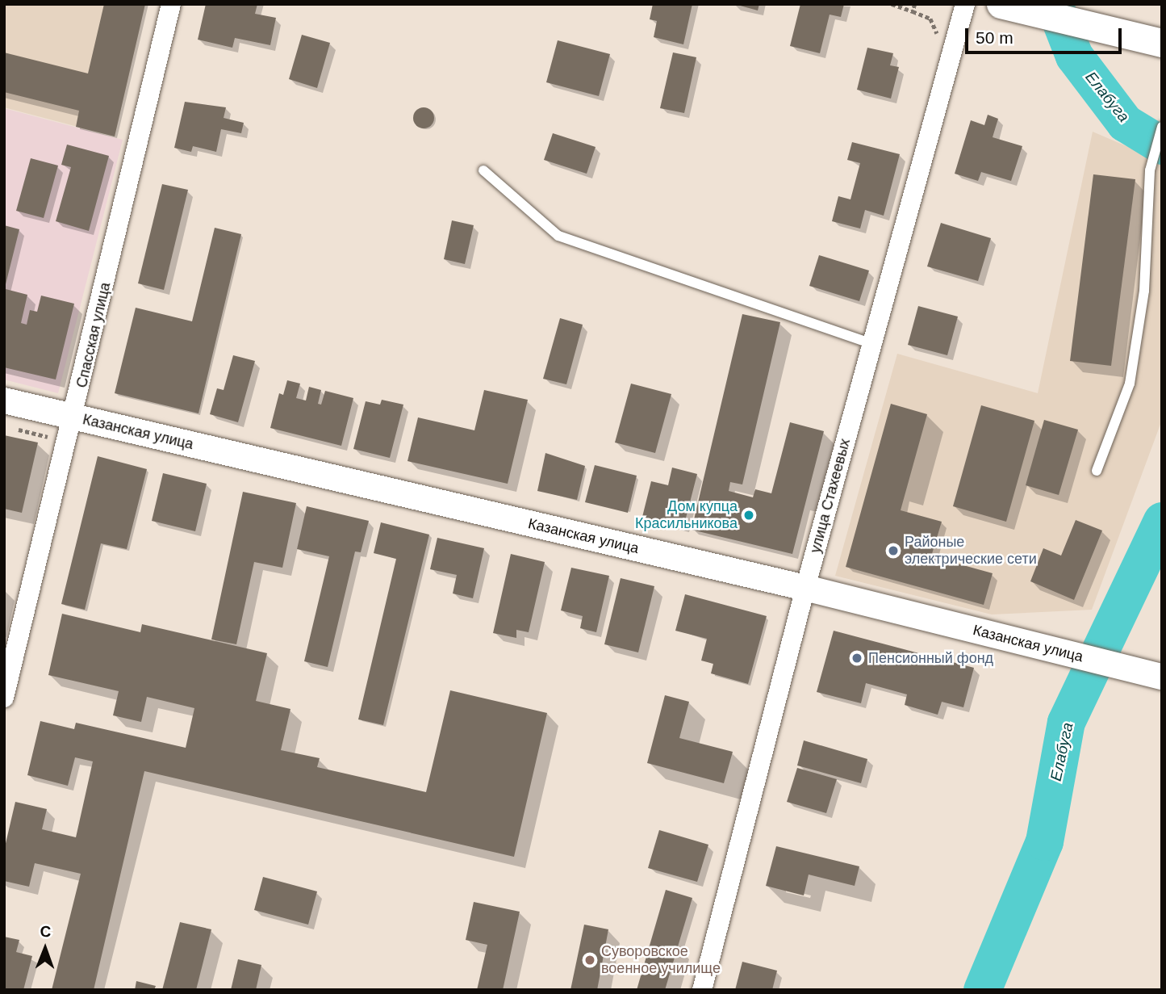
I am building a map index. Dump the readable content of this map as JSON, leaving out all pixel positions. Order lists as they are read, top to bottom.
{
  "streets": {
    "street": ["Спасская улица", "Казанская улица", "улица Стахеевых"]
  },
  "crossings": [
    ["Спасская улица", "Казанская улица"],
    ["Казанская улица", "улица Стахеевых"]
  ],
  "water": ["Елабуга"],
  "places": [
    "Дом купца Красильникова",
    "Районые электрические сети",
    "Пенсионный фонд",
    "Суворовское военное училище"
  ],
  "scale_bar": "50 m",
  "north": "top"
}
